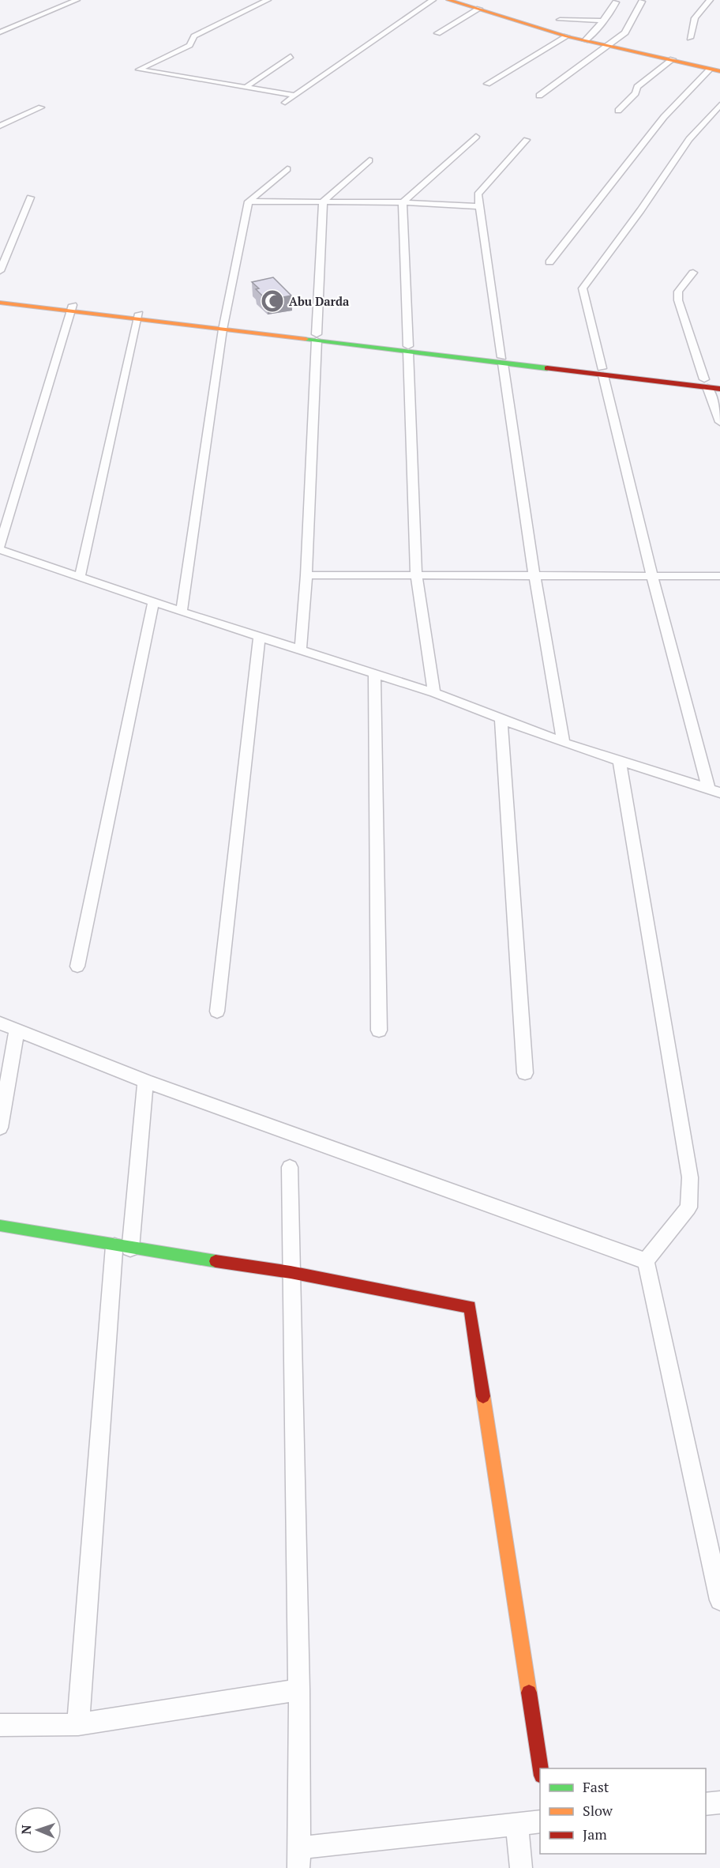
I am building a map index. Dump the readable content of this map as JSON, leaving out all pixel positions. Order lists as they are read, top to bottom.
{
  "places": {
    "mosque": ["Abu Darda"]
  },
  "legend": ["Fast", "Slow", "Jam"],
  "north": "left"
}
